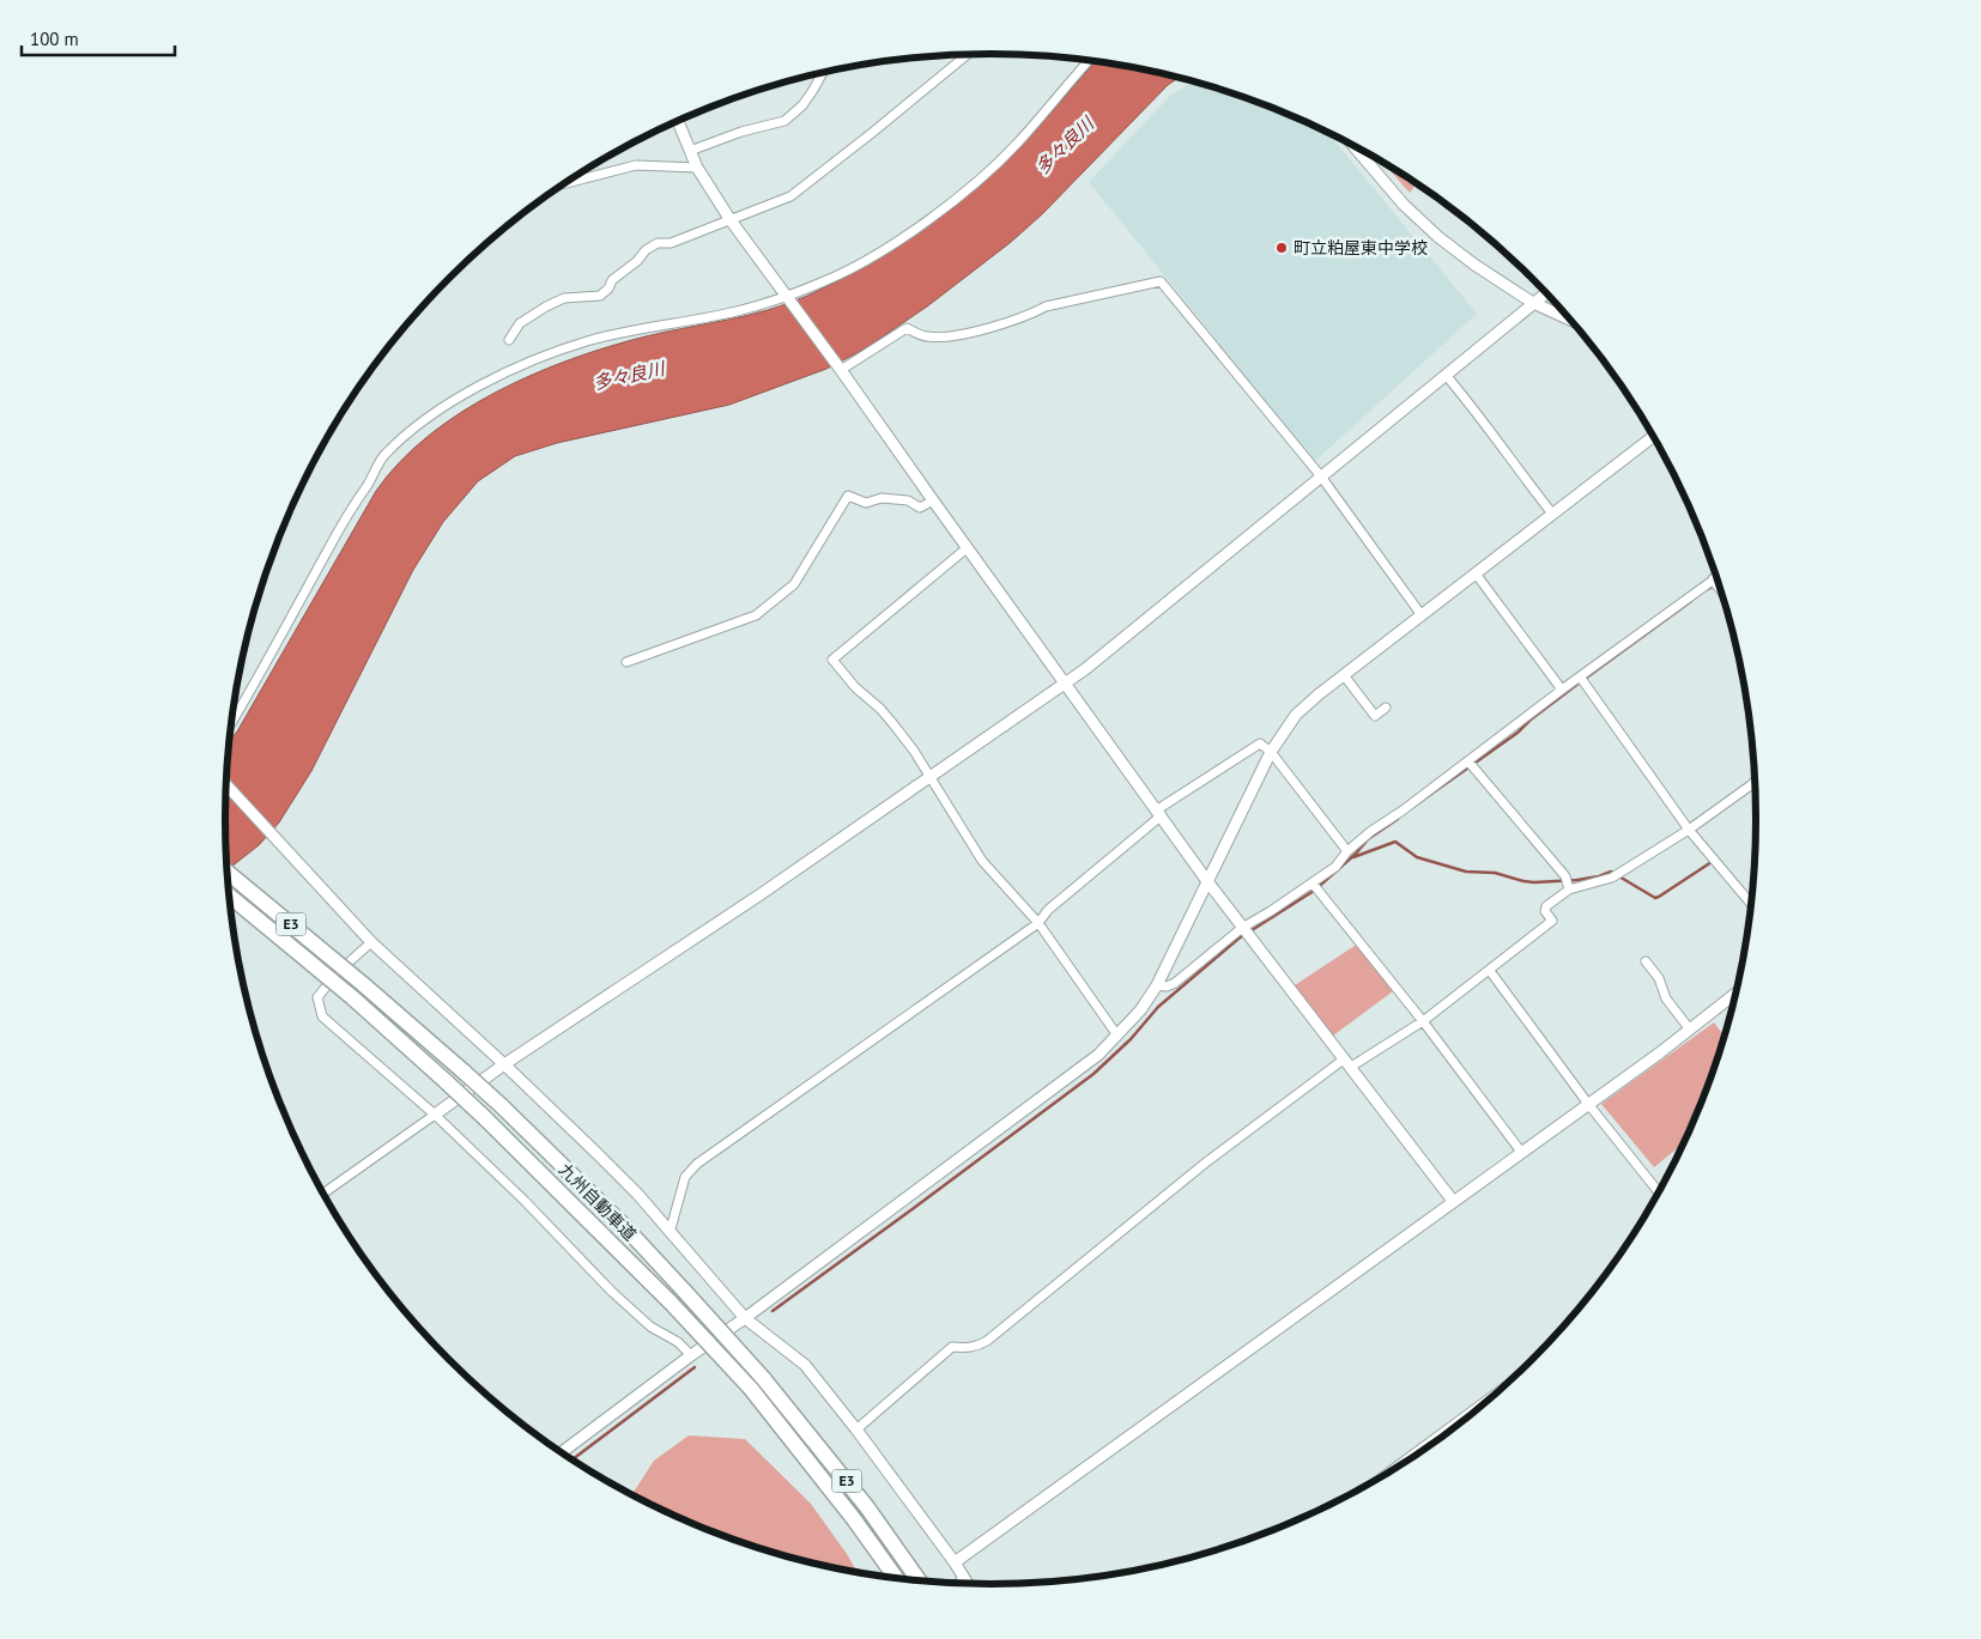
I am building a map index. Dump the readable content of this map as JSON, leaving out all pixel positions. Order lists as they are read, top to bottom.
{
  "streets": {
    "highway": ["E3", "九州自動車道"]
  },
  "water": ["多々良川"],
  "places": ["町立粕屋東中学校"],
  "scale_bar": "100 m"
}
